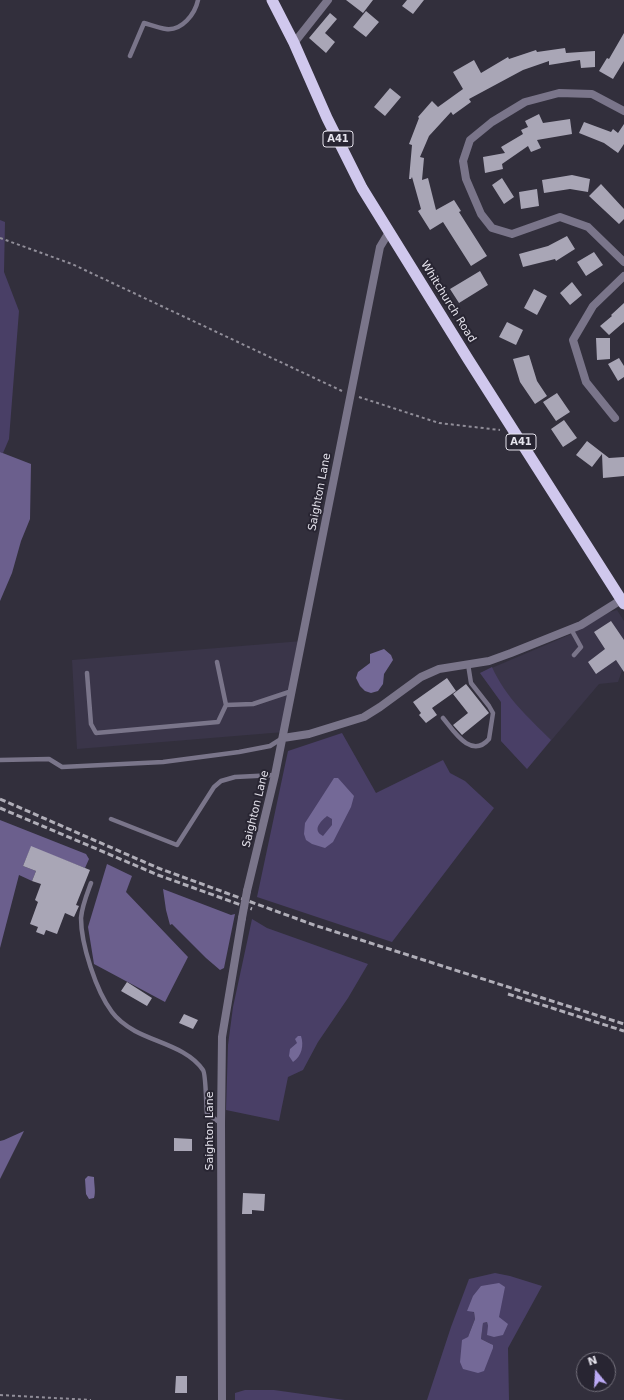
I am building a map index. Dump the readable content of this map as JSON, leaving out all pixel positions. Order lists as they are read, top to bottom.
{
  "streets": {
    "highway": ["A41", "Whitchurch Road"],
    "street": ["Saighton Lane"]
  },
  "crossings": [
    ["Whitchurch Road", "Saighton Lane"]
  ],
  "north": "top"
}
